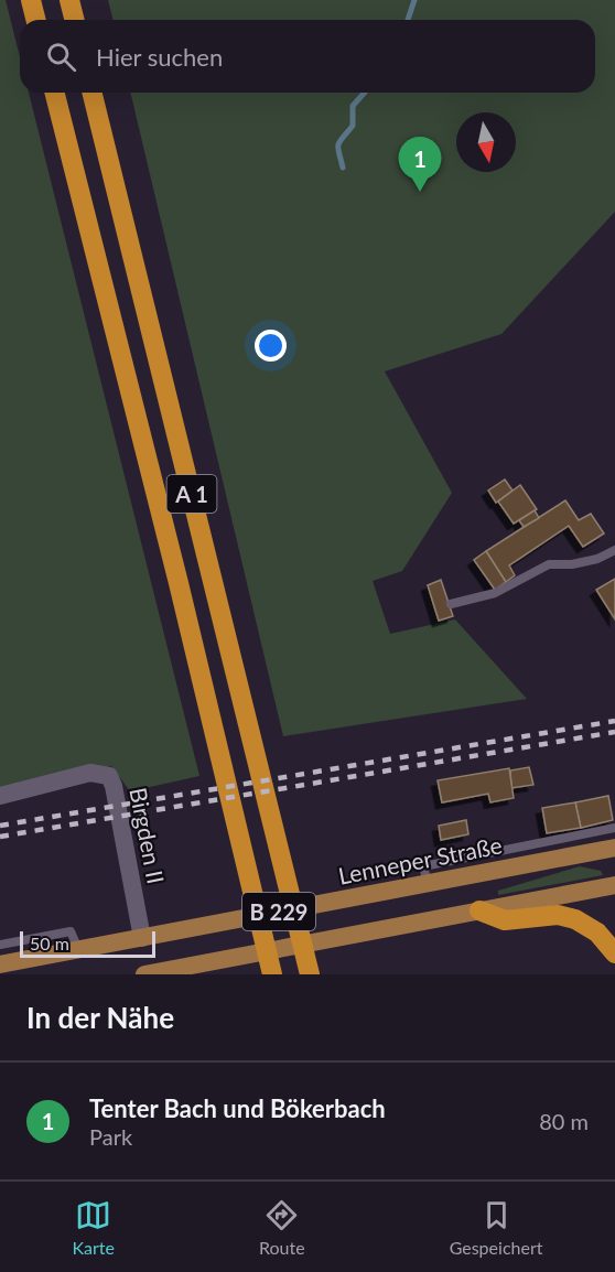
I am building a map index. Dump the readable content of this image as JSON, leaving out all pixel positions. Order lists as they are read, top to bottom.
{
  "streets": {
    "highway": ["A 1"],
    "main road": ["Lenneper Straße", "B 229"],
    "street": ["Birgden II"]
  },
  "crossings": [
    ["Birgden II", "Lenneper Straße"]
  ],
  "scale_bar": "50 m",
  "north": "bottom",
  "page": {
    "search": "Hier suchen",
    "pins": "1",
    "scale": "50 m",
    "heading": "In der Nähe",
    "list": [
      {
        "mark": "1",
        "name": "Tenter Bach und Bökerbach",
        "note": "Park",
        "value": "80 m"
      }
    ],
    "nav": ["Karte", "Route", "Gespeichert"]
  }
}
